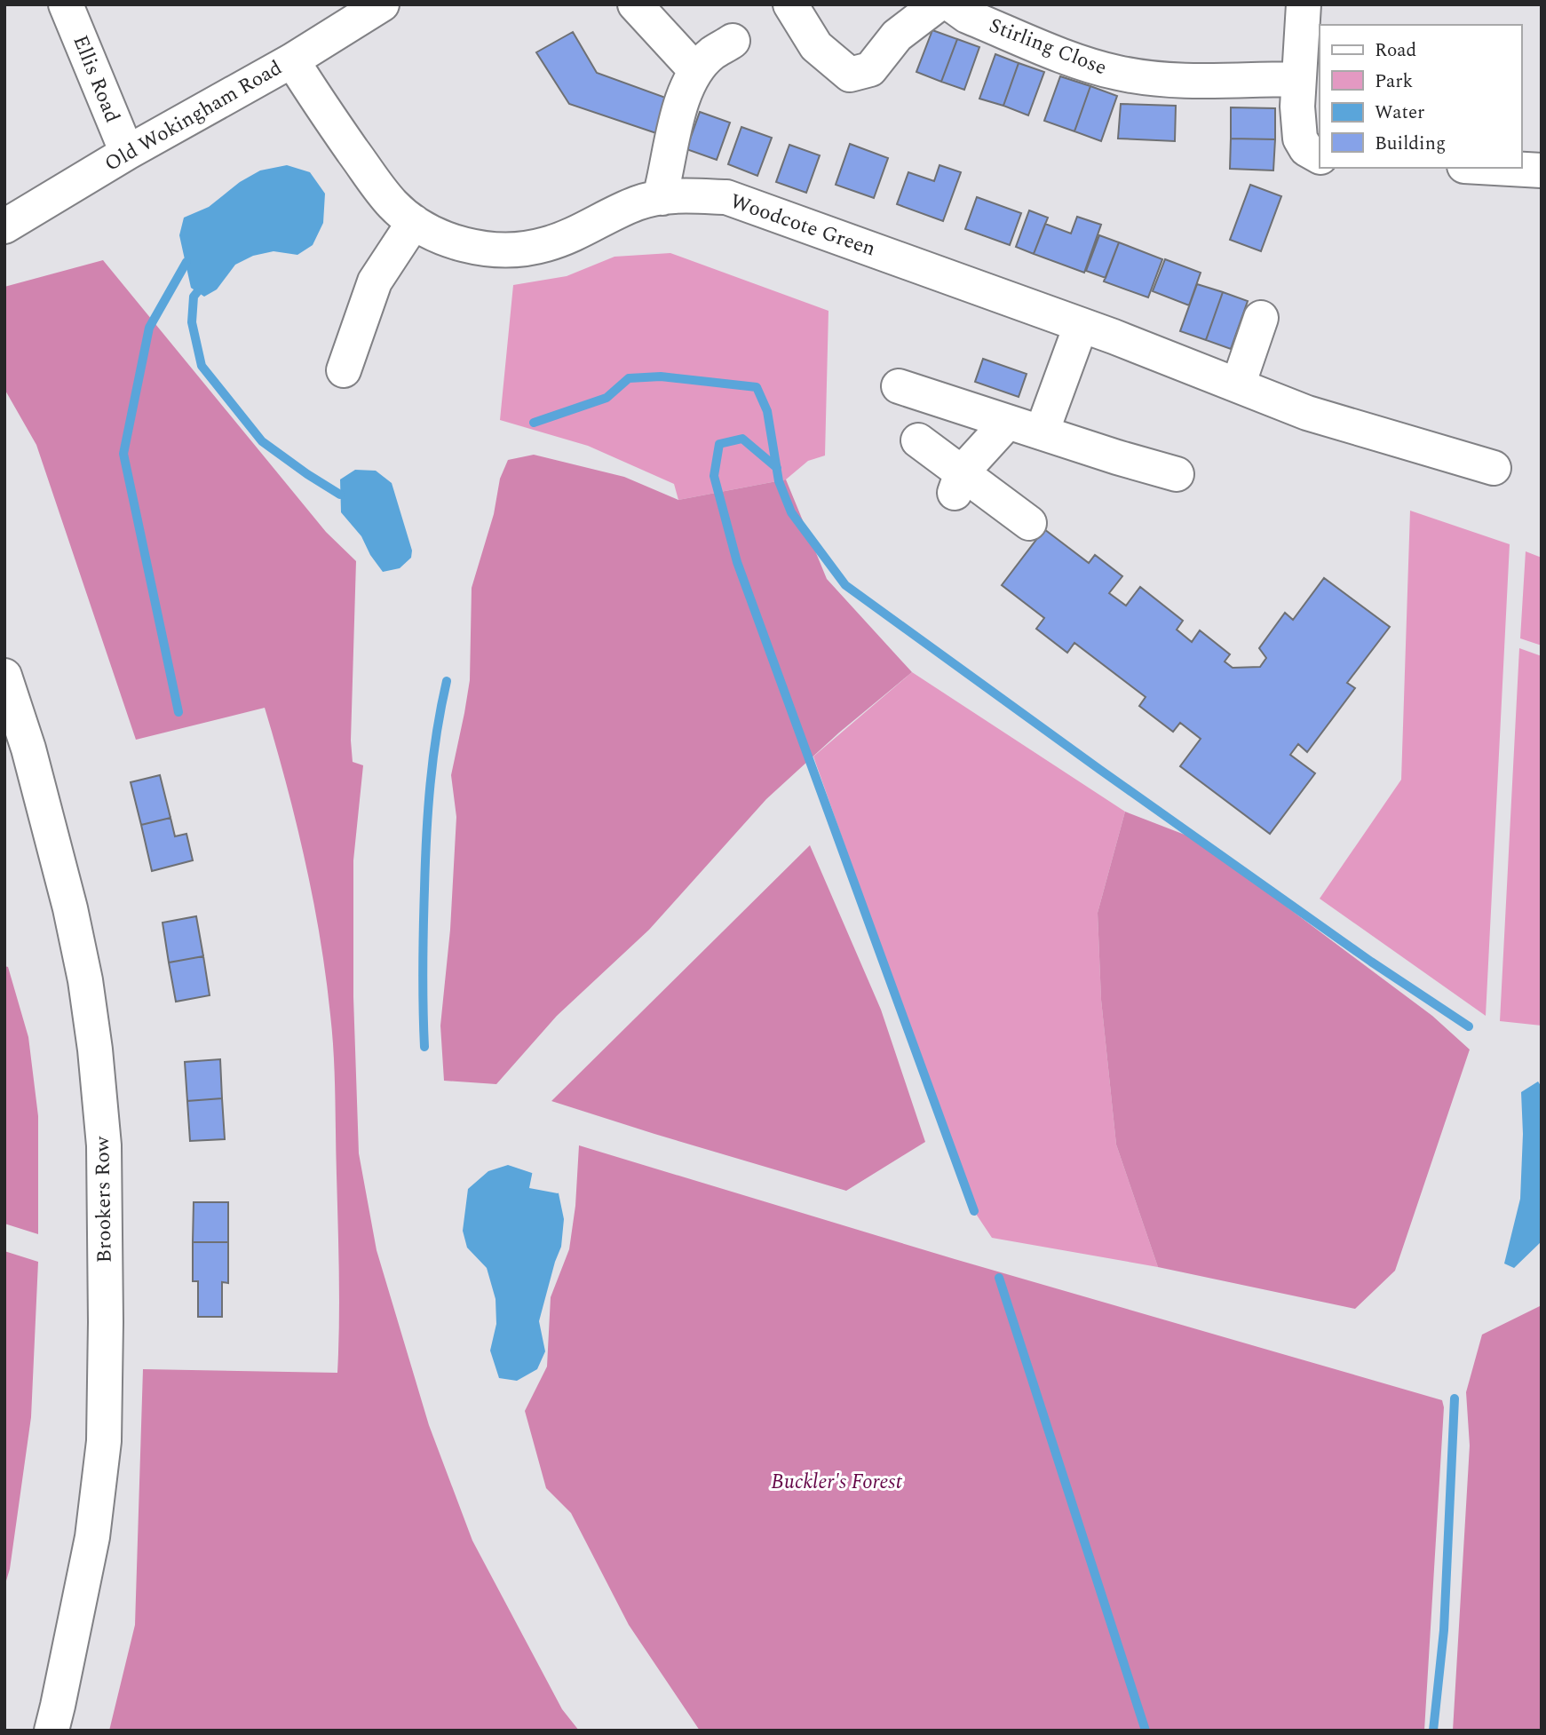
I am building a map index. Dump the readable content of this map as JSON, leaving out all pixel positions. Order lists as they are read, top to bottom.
{
  "streets": {
    "street": [
      "Stirling Close",
      "Ellis Road",
      "Old Wokingham Road",
      "Woodcote Green",
      "Brookers Row"
    ]
  },
  "crossings": [
    ["Ellis Road", "Old Wokingham Road"],
    ["Old Wokingham Road", "Woodcote Green"]
  ],
  "parks": ["Buckler's Forest"],
  "legend": [
    "Road",
    "Park",
    "Water",
    "Building"
  ]
}
